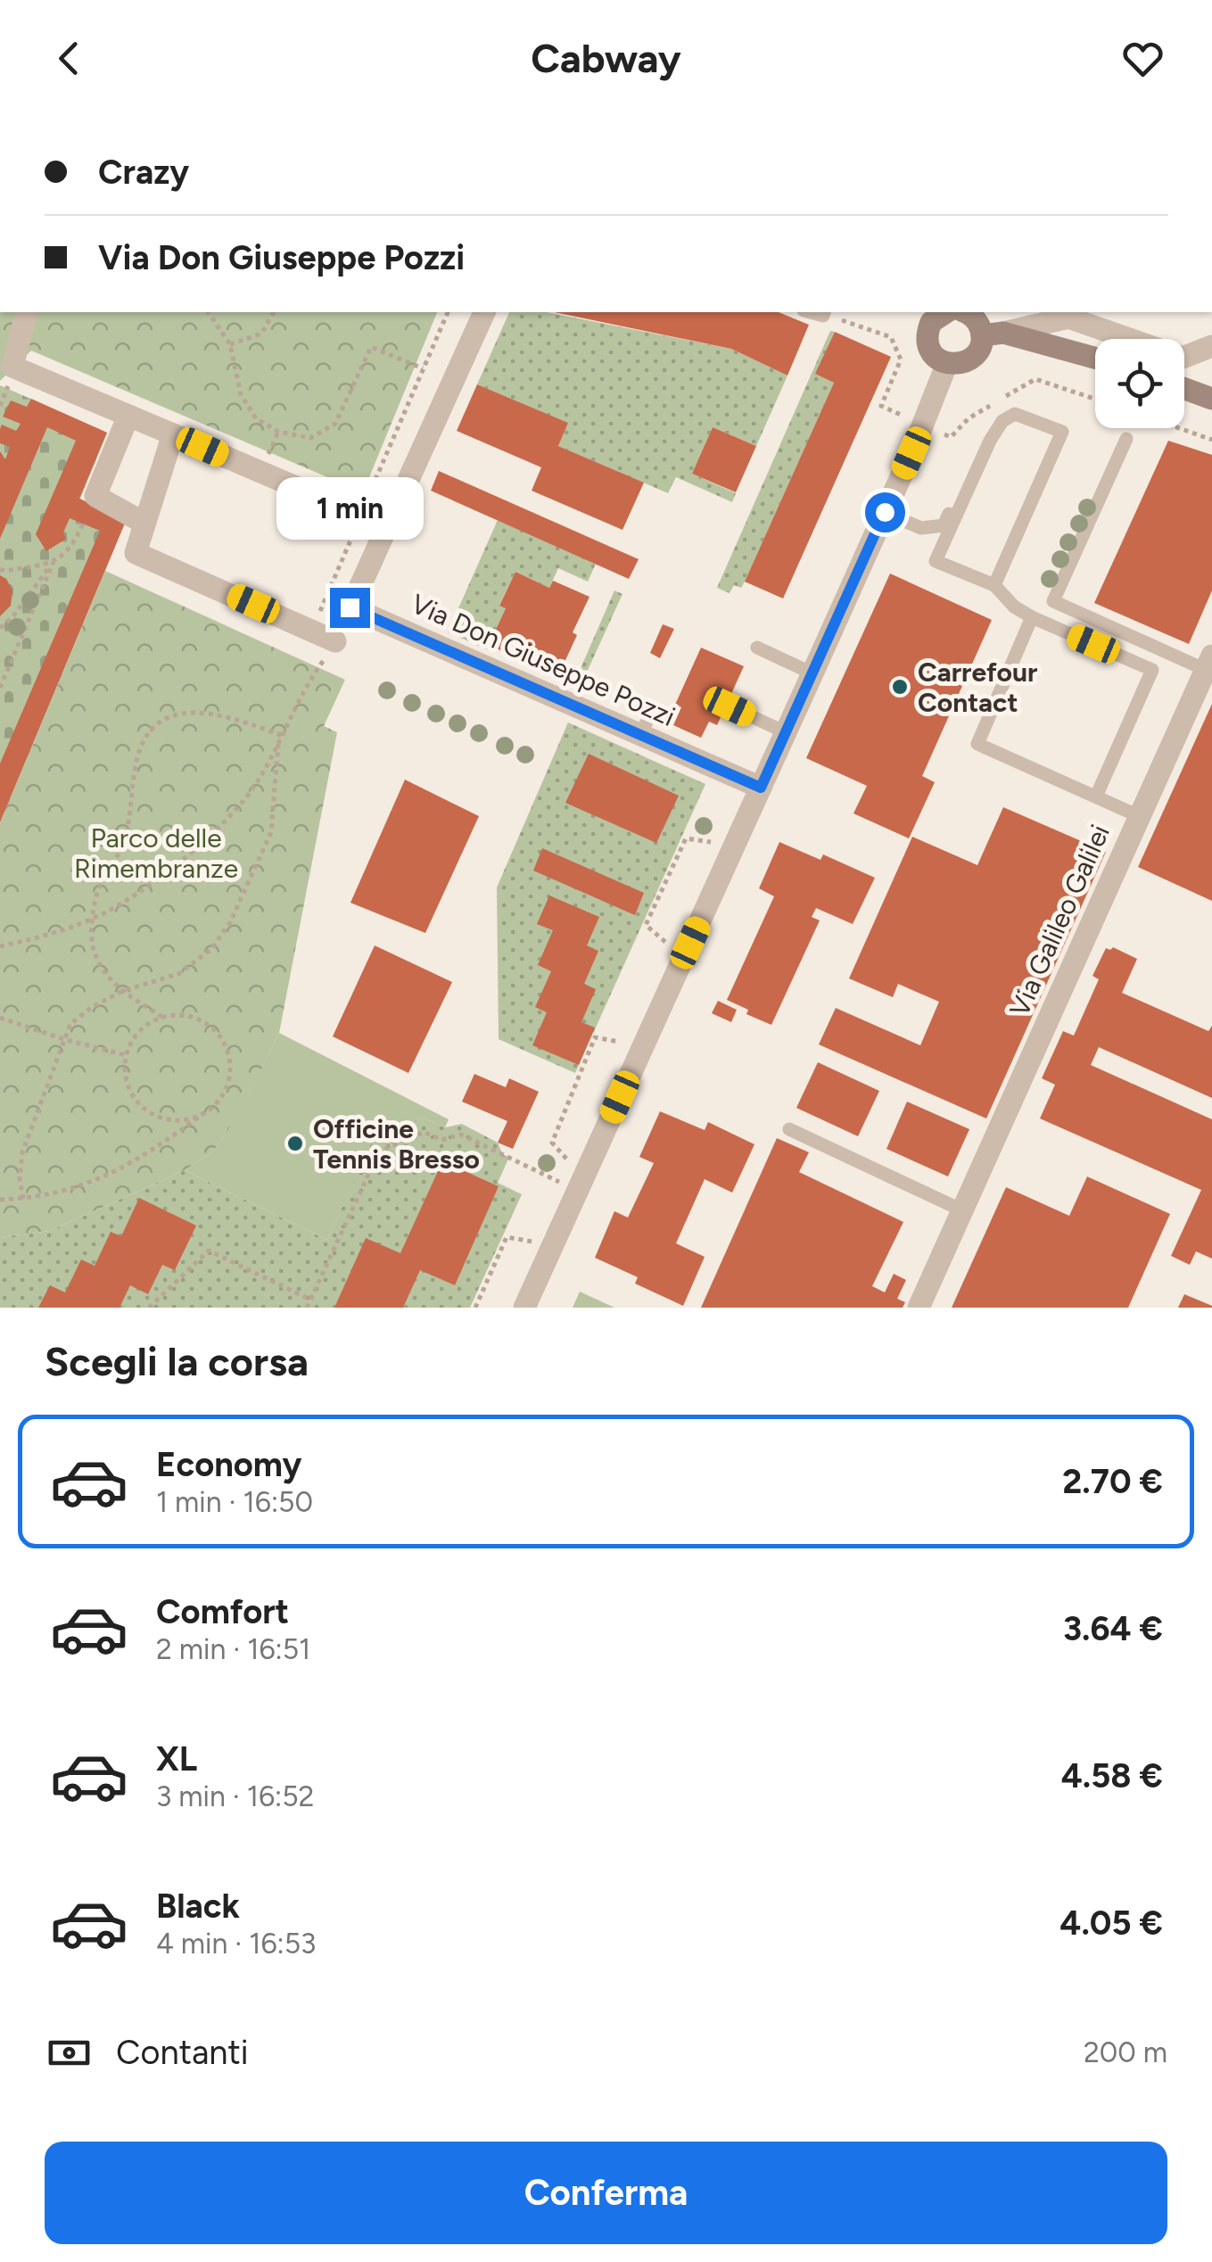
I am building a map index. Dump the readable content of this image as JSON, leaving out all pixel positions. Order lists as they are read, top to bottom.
{
  "streets": {
    "street": ["Via Don Giuseppe Pozzi", "Via Galileo Galilei"]
  },
  "parks": ["Parco delle Rimembranze"],
  "places": ["Carrefour Contact", "Officine Tennis Bresso"],
  "page": {
    "header": "Cabway",
    "banner": ["Crazy", "Via Don Giuseppe Pozzi"],
    "bubble": "1 min",
    "heading": "Scegli la corsa",
    "list": [
      {
        "name": "Economy",
        "note": "1 min · 16:50",
        "value": "2.70 €"
      },
      {
        "name": "Comfort",
        "note": "2 min · 16:51",
        "value": "3.64 €"
      },
      {
        "name": "XL",
        "note": "3 min · 16:52",
        "value": "4.58 €"
      },
      {
        "name": "Black",
        "note": "4 min · 16:53",
        "value": "4.05 €"
      }
    ],
    "pay": ["Contanti", "200 m"],
    "buttons": "Conferma"
  }
}
